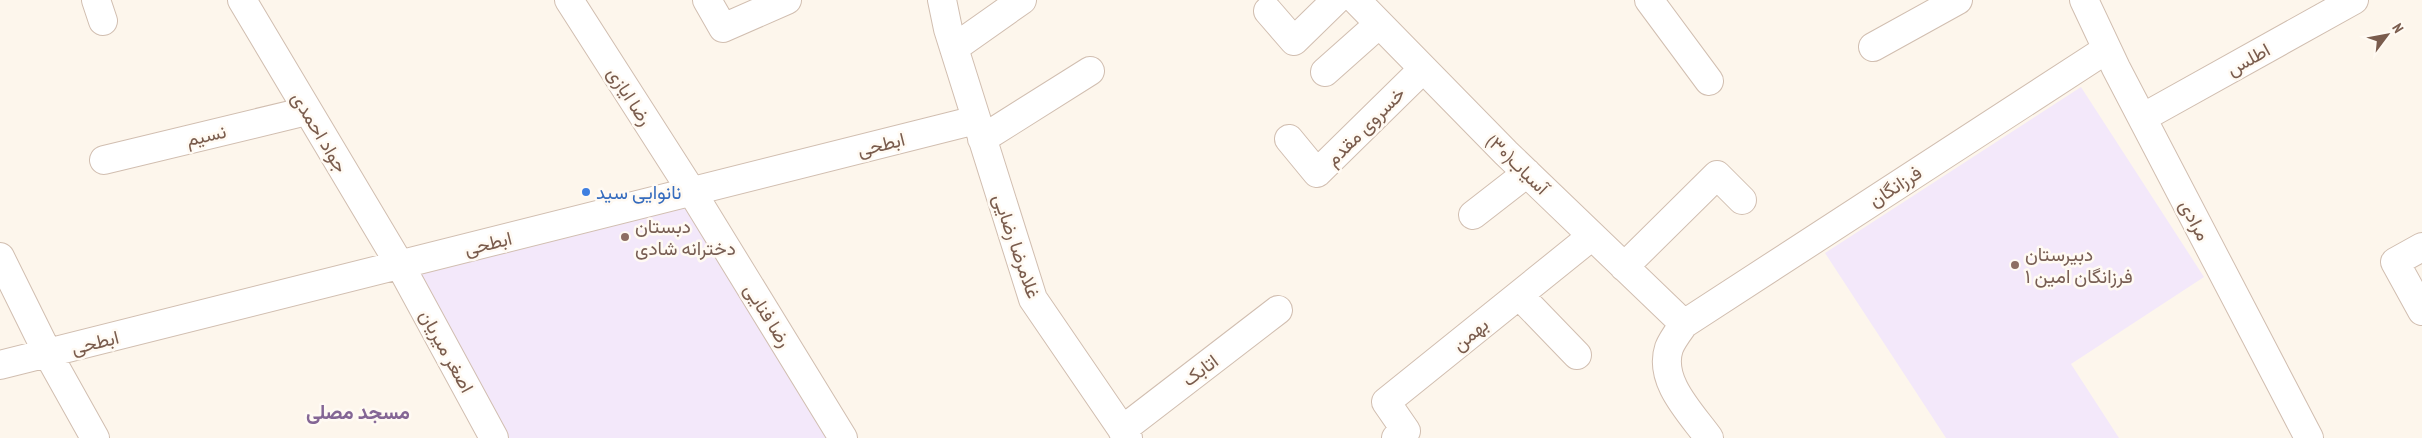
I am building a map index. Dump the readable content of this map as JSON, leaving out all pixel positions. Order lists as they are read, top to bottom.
{
  "streets": {
    "street": [
      "اطلس",
      "رضا ایازی",
      "خسروی مقدم",
      "جواد احمدی",
      "نسیم",
      "ابطحی",
      "آسیاب(۳۰)",
      "فرزانگان",
      "مرادی",
      "غلامرضا رضایی",
      "رضا فنایی",
      "بهمن",
      "اصغر میریان",
      "اتابک"
    ]
  },
  "crossings": [
    ["اطلس", "مرادی"],
    ["رضا ایازی", "ابطحی"],
    ["رضا ایازی", "رضا فنایی"],
    ["خسروی مقدم", "آسیاب(۳۰)"],
    ["جواد احمدی", "نسیم"],
    ["جواد احمدی", "ابطحی"],
    ["جواد احمدی", "اصغر میریان"],
    ["ابطحی", "غلامرضا رضایی"],
    ["ابطحی", "رضا فنایی"],
    ["ابطحی", "اصغر میریان"],
    ["آسیاب(۳۰)", "فرزانگان"],
    ["آسیاب(۳۰)", "بهمن"],
    ["فرزانگان", "مرادی"],
    ["غلامرضا رضایی", "اتابک"]
  ],
  "districts": ["مسجد مصلی"],
  "places": ["نانوایی سید", "دبستان دخترانه شادی", "دبیرستان فرزانگان امین ۱"],
  "north": "top right"
}
